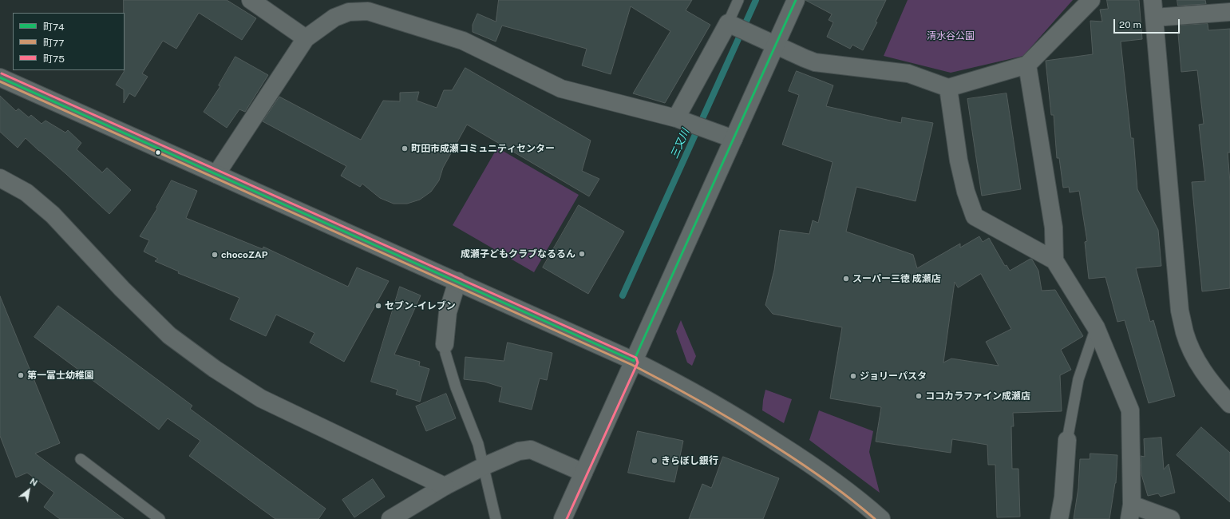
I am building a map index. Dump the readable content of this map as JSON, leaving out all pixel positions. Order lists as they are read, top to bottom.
{
  "water": ["三又川"],
  "parks": ["清水谷公園"],
  "places": [
    "町田市成瀬コミュニティセンター",
    "成瀬子どもクラブなるるん",
    "chocoZAP",
    "スーパー三徳 成瀬店",
    "セブン-イレブン",
    "第一富士幼稚園",
    "ジョリーパスタ",
    "ココカラファイン成瀬店",
    "きらぼし銀行"
  ],
  "lines": ["transit line 町74", "transit line 町75", "transit line 町77"],
  "legend": ["町74", "町77", "町75"],
  "scale_bar": "20 m",
  "north": "top right"
}
